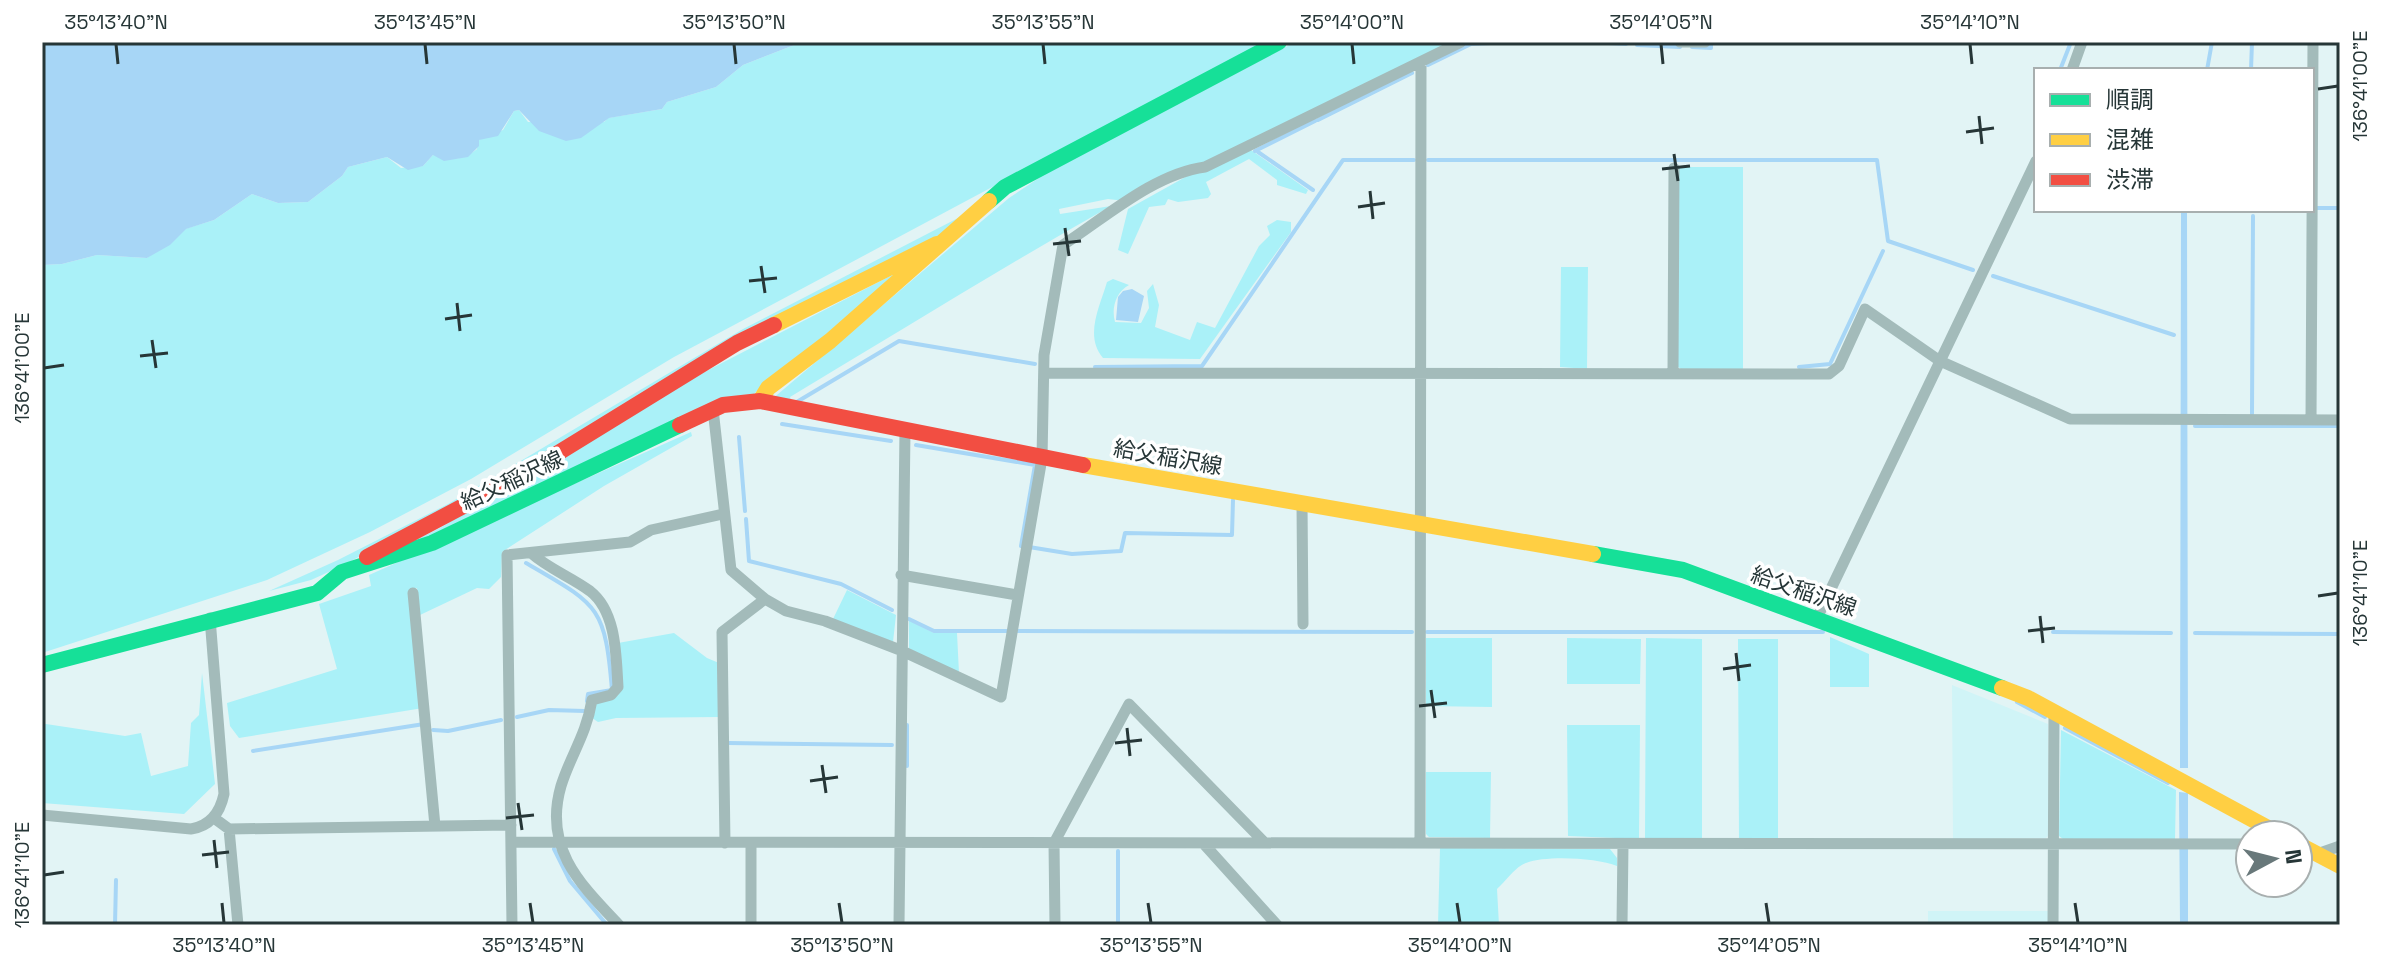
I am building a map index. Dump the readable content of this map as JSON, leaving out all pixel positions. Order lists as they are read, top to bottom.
{
  "streets": {
    "main road": ["給父稲沢線"]
  },
  "legend": ["順調", "混雑", "渋滞"],
  "north": "right",
  "coordinates": [
    "35°13'40\"N",
    "35°13'45\"N",
    "35°13'50\"N",
    "35°13'55\"N",
    "35°14'00\"N",
    "35°14'05\"N",
    "35°14'10\"N",
    "136°41'00\"E",
    "136°41'10\"E"
  ]
}
